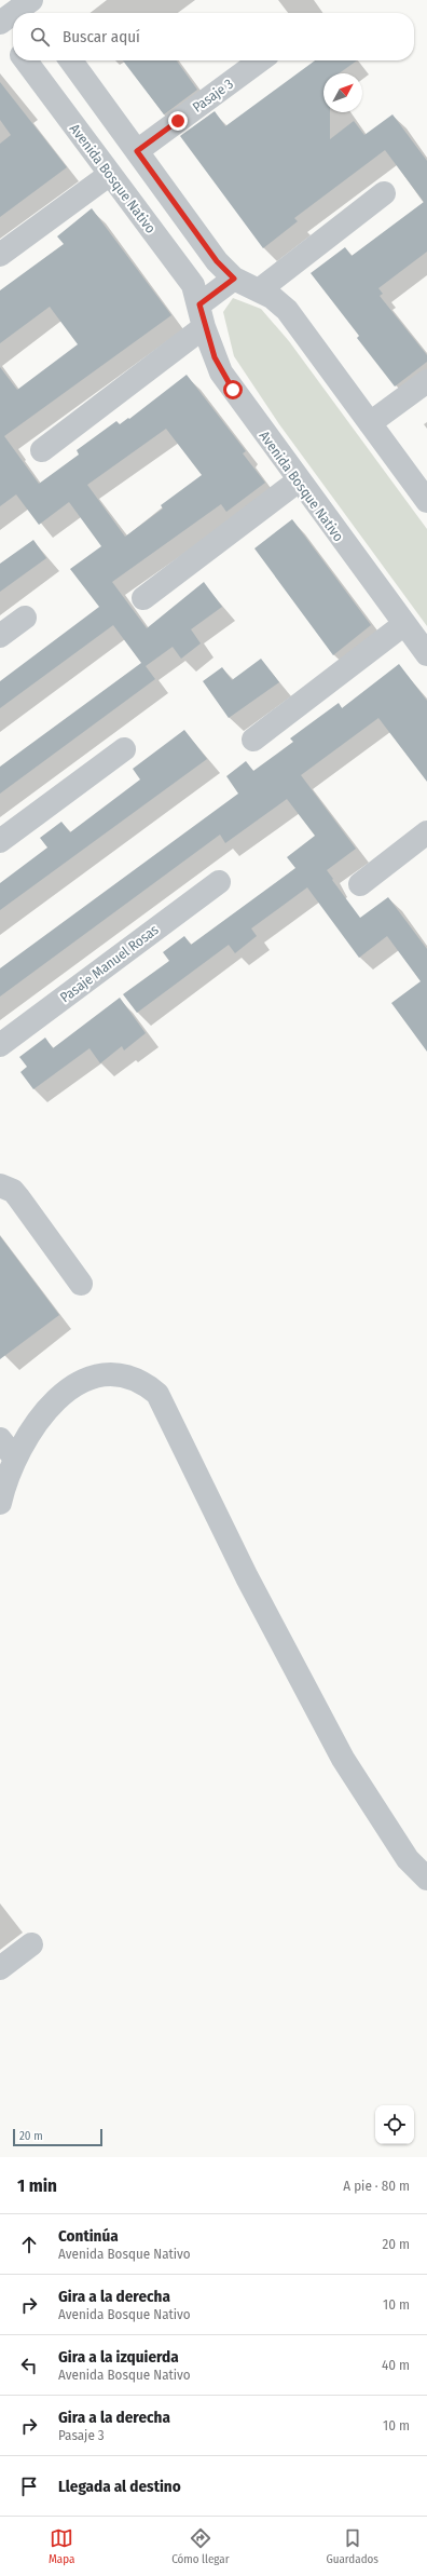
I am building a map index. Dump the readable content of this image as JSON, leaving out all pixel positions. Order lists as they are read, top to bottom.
{
  "streets": {
    "street": ["Pasaje 3", "Avenida Bosque Nativo", "Pasaje Manuel Rosas"]
  },
  "scale_bar": "20 m",
  "north": "top right",
  "page": {
    "search": "Buscar aquí",
    "scale": "20 m",
    "heading": ["1 min", "A pie · 80 m"],
    "list": [
      ["Continúa", "Avenida Bosque Nativo", "20 m"],
      ["Gira a la derecha", "Avenida Bosque Nativo", "10 m"],
      ["Gira a la izquierda", "Avenida Bosque Nativo", "40 m"],
      ["Gira a la derecha", "Pasaje 3", "10 m"],
      "Llegada al destino"
    ],
    "nav": ["Mapa", "Cómo llegar", "Guardados"]
  }
}
